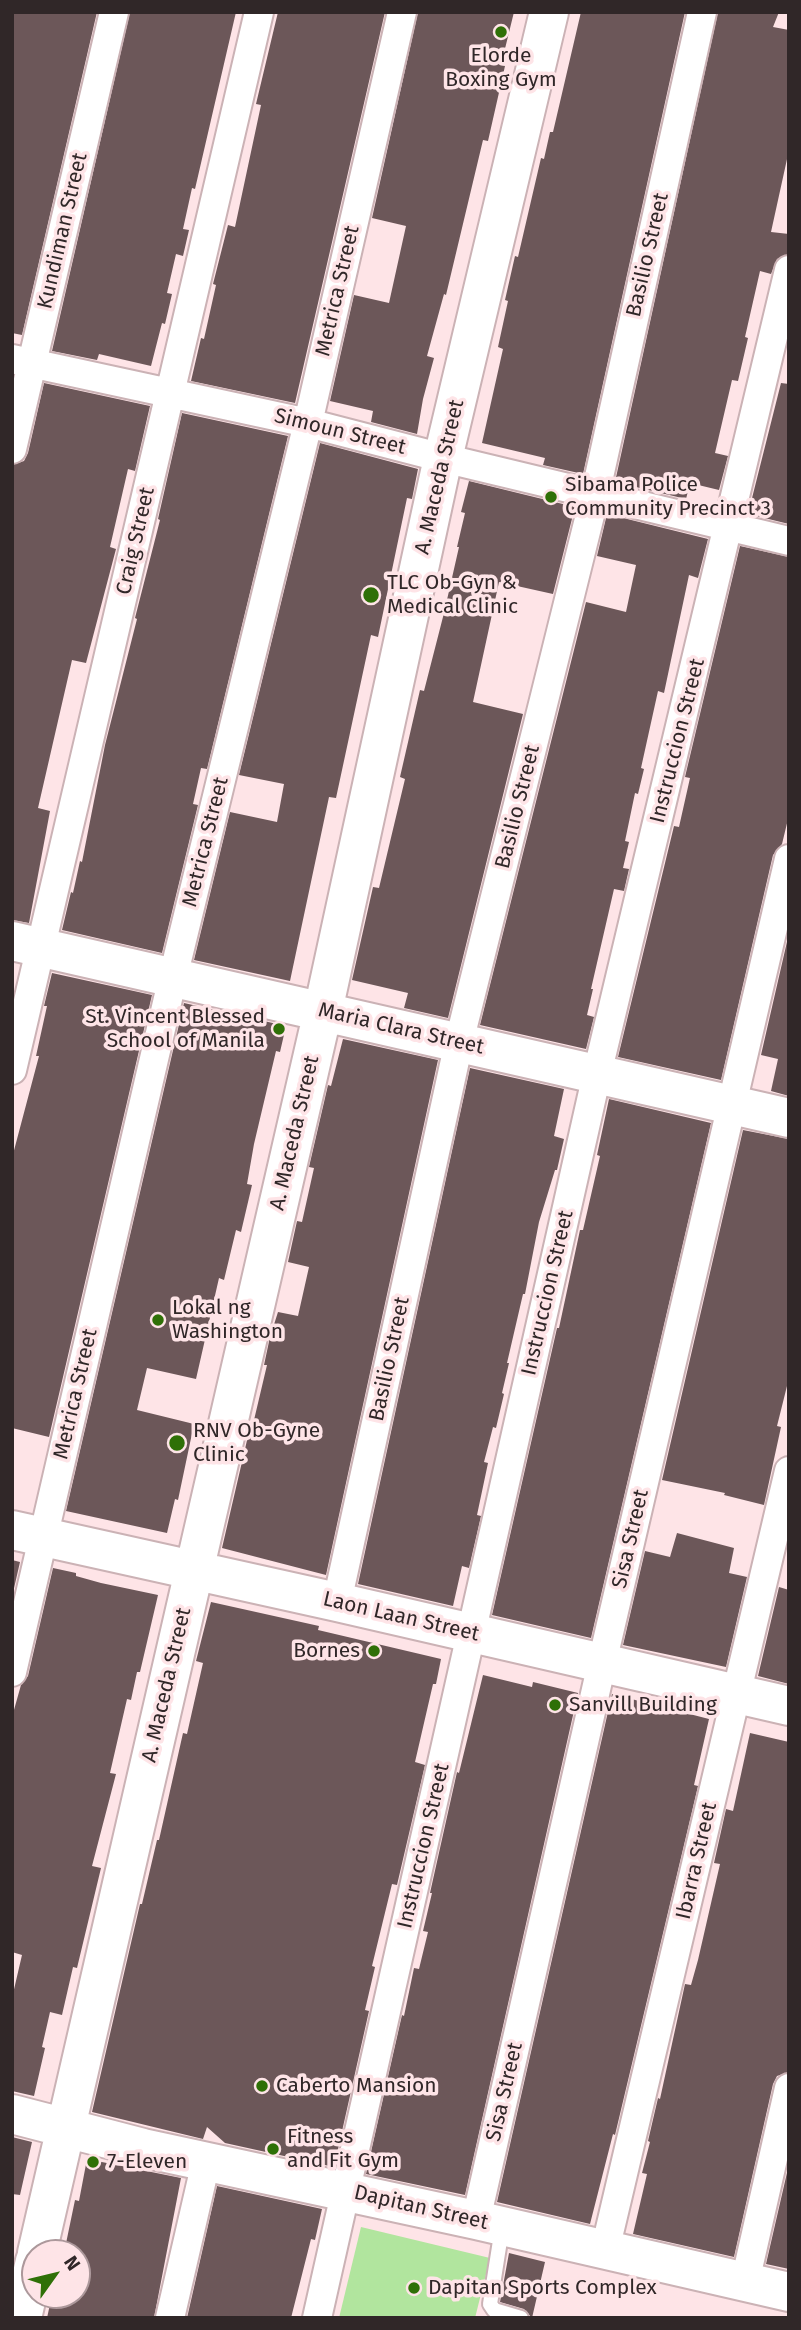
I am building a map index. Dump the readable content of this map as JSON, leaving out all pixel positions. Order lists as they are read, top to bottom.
{
  "streets": {
    "main road": [
      "A. Maceda Street",
      "Maria Clara Street",
      "Laon Laan Street",
      "Dapitan Street"
    ],
    "street": [
      "Kundiman Street",
      "Basilio Street",
      "Metrica Street",
      "Simoun Street",
      "Craig Street",
      "Instruccion Street",
      "Sisa Street",
      "Ibarra Street"
    ]
  },
  "crossings": [
    ["Kundiman Street", "Simoun Street"],
    ["Basilio Street", "Simoun Street"],
    ["Basilio Street", "Maria Clara Street"],
    ["Basilio Street", "Laon Laan Street"],
    ["Metrica Street", "Simoun Street"],
    ["Metrica Street", "Maria Clara Street"],
    ["Metrica Street", "Laon Laan Street"],
    ["Simoun Street", "A. Maceda Street"],
    ["Simoun Street", "Craig Street"],
    ["Simoun Street", "Instruccion Street"],
    ["A. Maceda Street", "Maria Clara Street"],
    ["A. Maceda Street", "Laon Laan Street"],
    ["A. Maceda Street", "Dapitan Street"],
    ["Craig Street", "Maria Clara Street"],
    ["Instruccion Street", "Maria Clara Street"],
    ["Instruccion Street", "Laon Laan Street"],
    ["Instruccion Street", "Dapitan Street"],
    ["Maria Clara Street", "Sisa Street"],
    ["Sisa Street", "Laon Laan Street"],
    ["Sisa Street", "Dapitan Street"],
    ["Laon Laan Street", "Ibarra Street"],
    ["Ibarra Street", "Dapitan Street"]
  ],
  "places": [
    "Elorde Boxing Gym",
    "Sibama Police Community Precinct 3",
    "TLC Ob-Gyn & Medical Clinic",
    "St. Vincent Blessed School of Manila",
    "Lokal ng Washington",
    "RNV Ob-Gyne Clinic",
    "Bornes",
    "Sanvill Building",
    "Caberto Mansion",
    "Fitness and Fit Gym",
    "7-Eleven",
    "Dapitan Sports Complex"
  ],
  "north": "top right"
}
